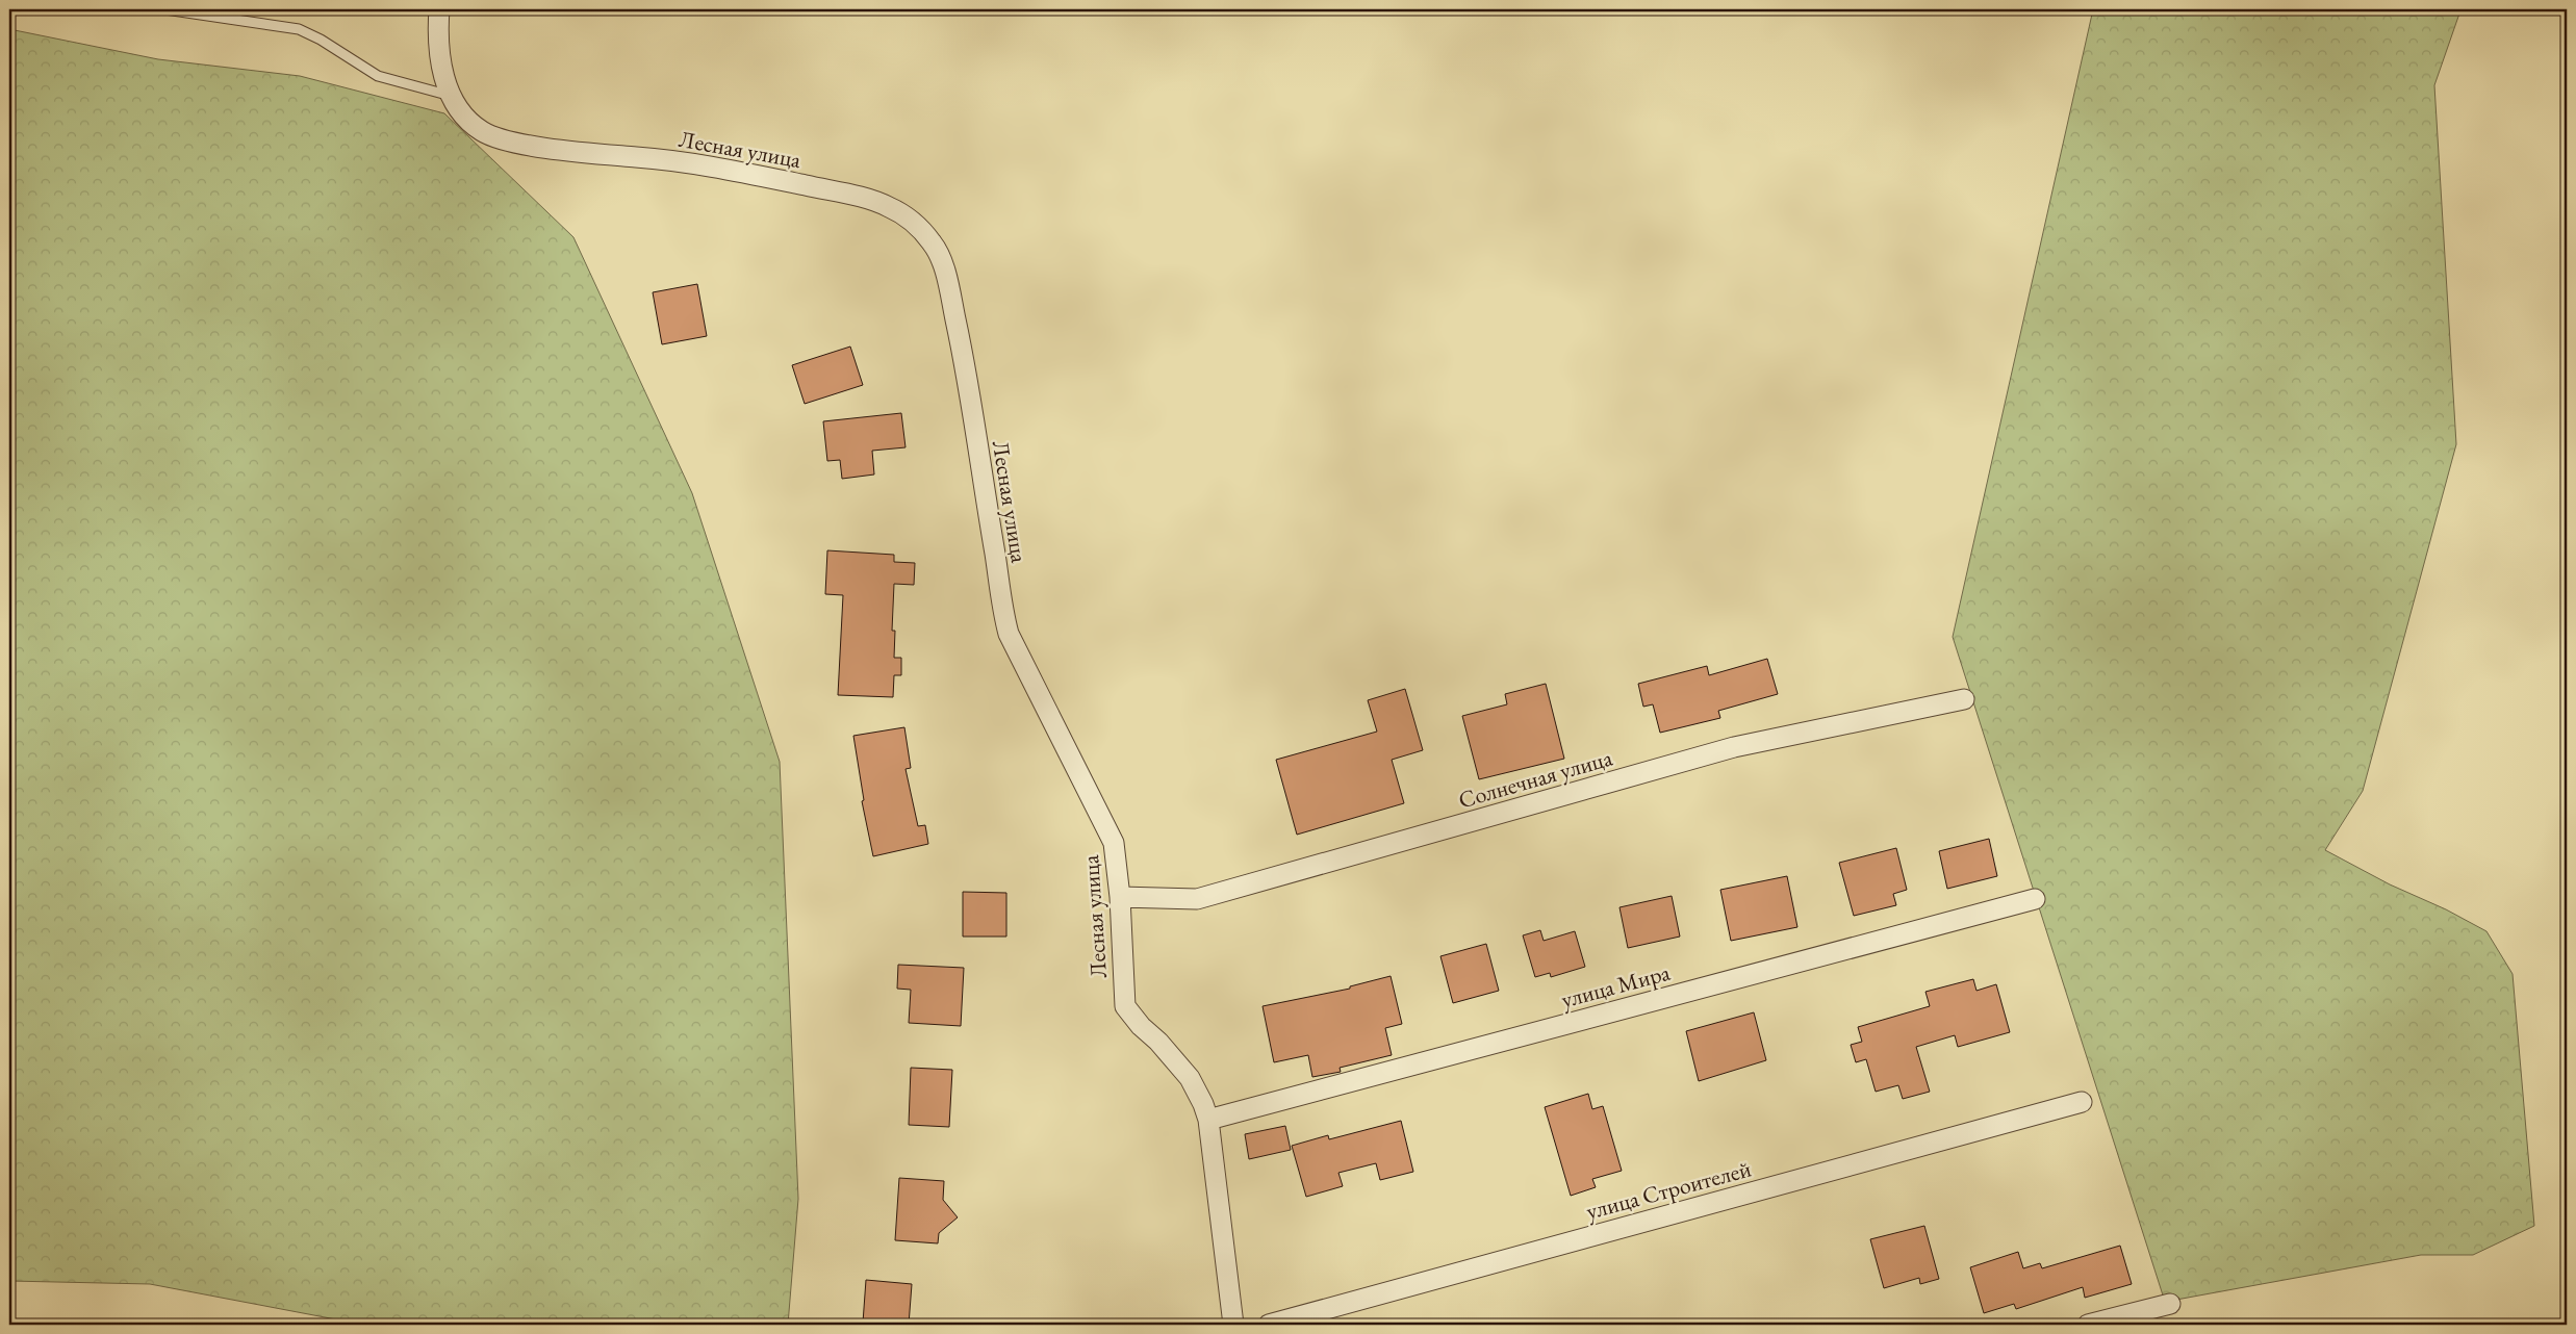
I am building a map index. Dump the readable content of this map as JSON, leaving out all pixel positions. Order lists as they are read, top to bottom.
{
  "streets": {
    "street": [
      "Лесная улица",
      "Солнечная улица",
      "улица Мира",
      "улица Строителей"
    ]
  },
  "crossings": [
    ["Лесная улица", "Солнечная улица"],
    ["Лесная улица", "улица Мира"]
  ]
}
